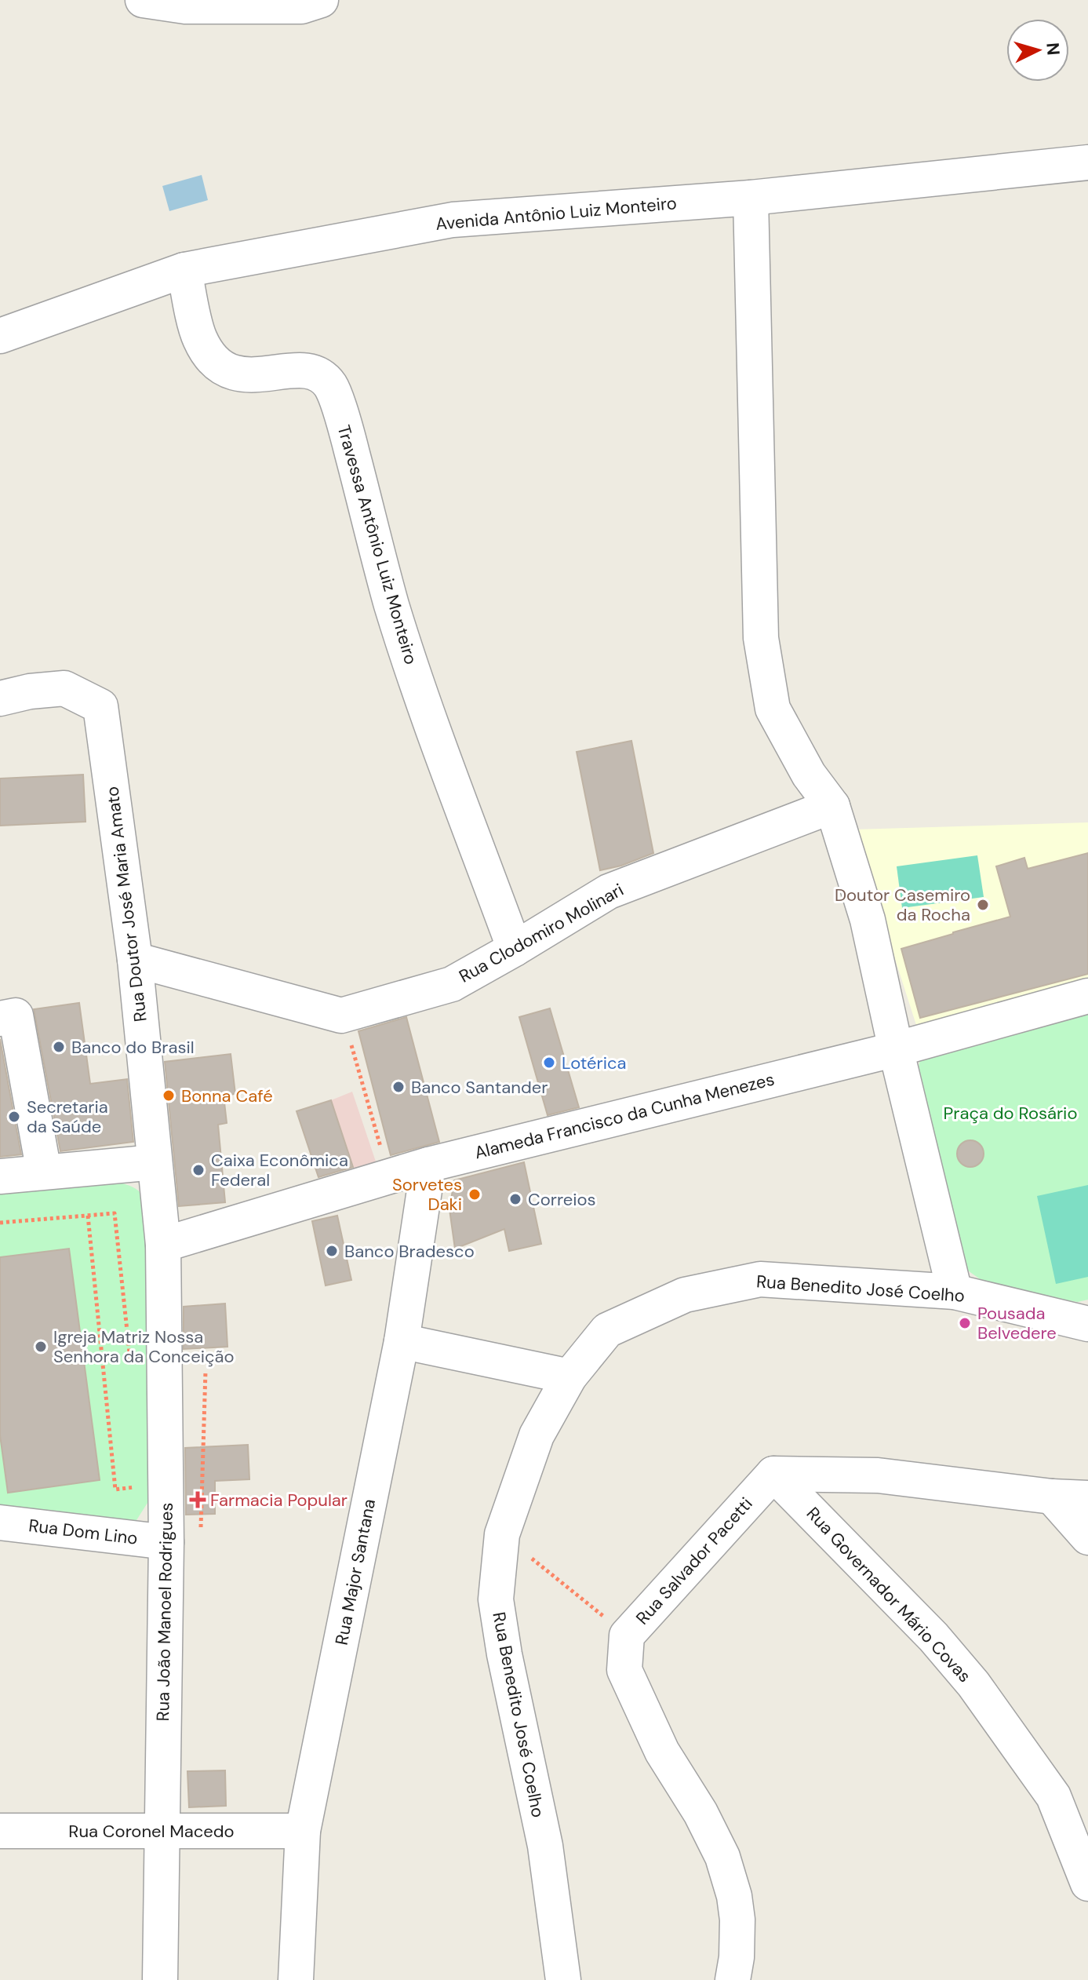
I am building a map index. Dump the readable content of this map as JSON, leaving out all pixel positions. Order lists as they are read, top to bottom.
{
  "streets": {
    "street": [
      "Avenida Antônio Luiz Monteiro",
      "Travessa Antônio Luiz Monteiro",
      "Rua Doutor José Maria Amato",
      "Rua Clodomiro Molinari",
      "Alameda Francisco da Cunha Menezes",
      "Rua Benedito José Coelho",
      "Rua Dom Lino",
      "Rua Salvador Pacetti",
      "Rua Major Santana",
      "Rua Governador Mário Covas",
      "Rua João Manoel Rodrigues",
      "Rua Coronel Macedo"
    ]
  },
  "crossings": [
    ["Avenida Antônio Luiz Monteiro", "Travessa Antônio Luiz Monteiro"],
    ["Travessa Antônio Luiz Monteiro", "Rua Clodomiro Molinari"],
    ["Rua Doutor José Maria Amato", "Rua Clodomiro Molinari"],
    ["Rua Doutor José Maria Amato", "Alameda Francisco da Cunha Menezes"],
    ["Rua Doutor José Maria Amato", "Rua João Manoel Rodrigues"],
    ["Alameda Francisco da Cunha Menezes", "Rua Major Santana"],
    ["Alameda Francisco da Cunha Menezes", "Rua João Manoel Rodrigues"],
    ["Rua Dom Lino", "Rua João Manoel Rodrigues"],
    ["Rua Salvador Pacetti", "Rua Governador Mário Covas"],
    ["Rua Major Santana", "Rua Coronel Macedo"],
    ["Rua João Manoel Rodrigues", "Rua Coronel Macedo"]
  ],
  "parks": ["Praça do Rosário"],
  "places": {
    "other": [
      "Doutor Casemiro da Rocha",
      "Banco do Brasil",
      "Lotérica",
      "Banco Santander",
      "Bonna Café",
      "Secretaria da Saúde",
      "Caixa Econômica Federal",
      "Sorvetes Daki",
      "Correios",
      "Banco Bradesco",
      "Pousada Belvedere",
      "Igreja Matriz Nossa Senhora da Conceição"
    ],
    "health": ["Farmacia Popular"]
  },
  "north": "right"
}
